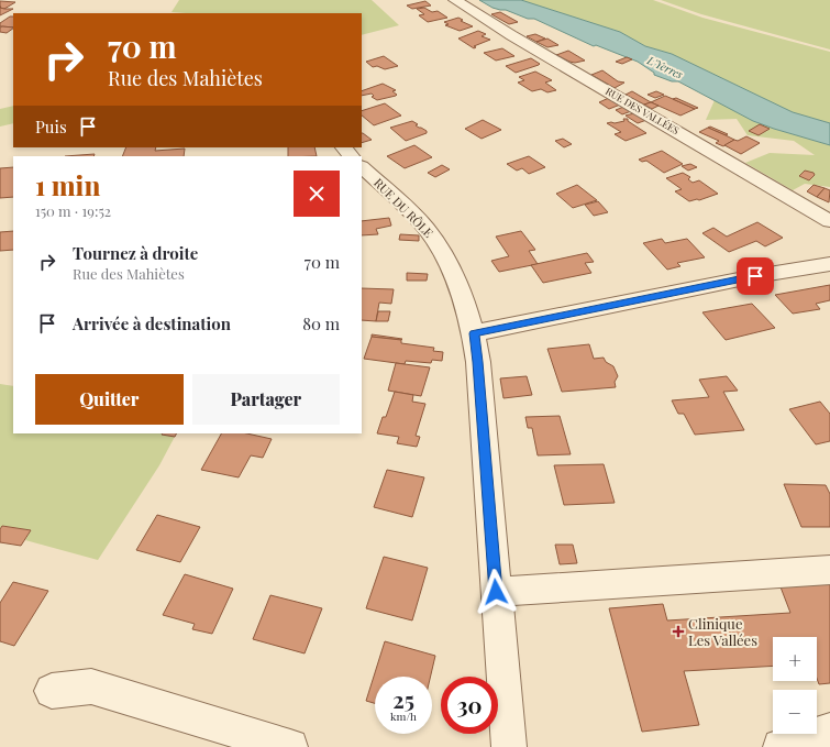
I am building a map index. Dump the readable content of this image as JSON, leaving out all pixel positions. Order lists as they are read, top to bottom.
{
  "streets": {
    "street": ["RUE DES VALLÉES", "RUE DU RÔLE"]
  },
  "water": ["L'Yerres"],
  "places": {
    "health": ["Clinique Les Vallées"]
  },
  "page": {
    "turn": ["70 m", "Rue des Mahiètes"],
    "then": "Puis",
    "heading": ["1 min", "150 m · 19:52"],
    "list": [
      {
        "name": "Tournez à droite",
        "note": "Rue des Mahiètes",
        "value": "70 m"
      },
      {
        "name": "Arrivée à destination",
        "value": "80 m"
      }
    ],
    "buttons": ["Quitter", "Partager"],
    "map_buttons": ["+", "−"],
    "speed": "25 km/h",
    "limit": "30"
  }
}
